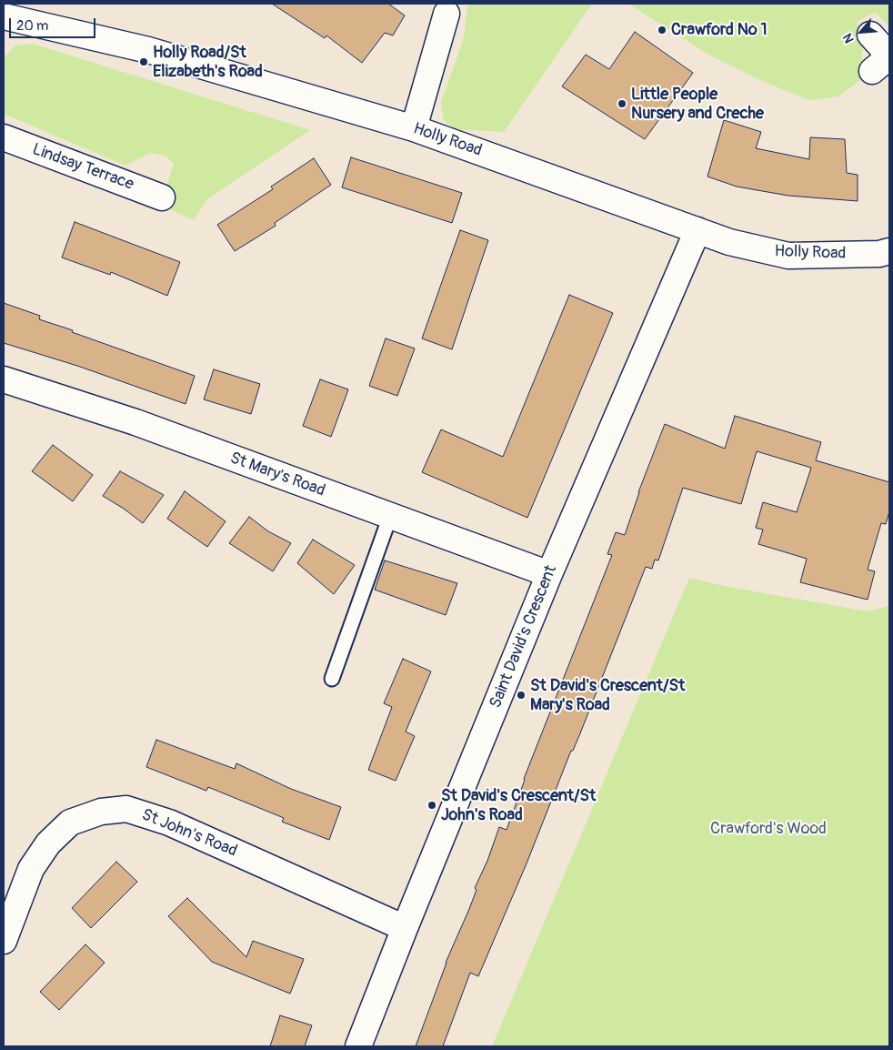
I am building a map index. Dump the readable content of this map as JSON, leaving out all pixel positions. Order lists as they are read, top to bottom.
{
  "streets": {
    "street": [
      "Holly Road",
      "Lindsay Terrace",
      "St Mary's Road",
      "Saint David's Crescent",
      "St John's Road"
    ]
  },
  "crossings": [
    ["Holly Road", "Saint David's Crescent"],
    ["St Mary's Road", "Saint David's Crescent"],
    ["Saint David's Crescent", "St John's Road"]
  ],
  "parks": ["Crawford's Wood"],
  "places": [
    "Crawford No 1",
    "Holly Road/St Elizabeth's Road",
    "Little People Nursery and Creche",
    "St David's Crescent/St Mary's Road",
    "St David's Crescent/St John's Road"
  ],
  "scale_bar": "20 m",
  "north": "bottom left"
}
